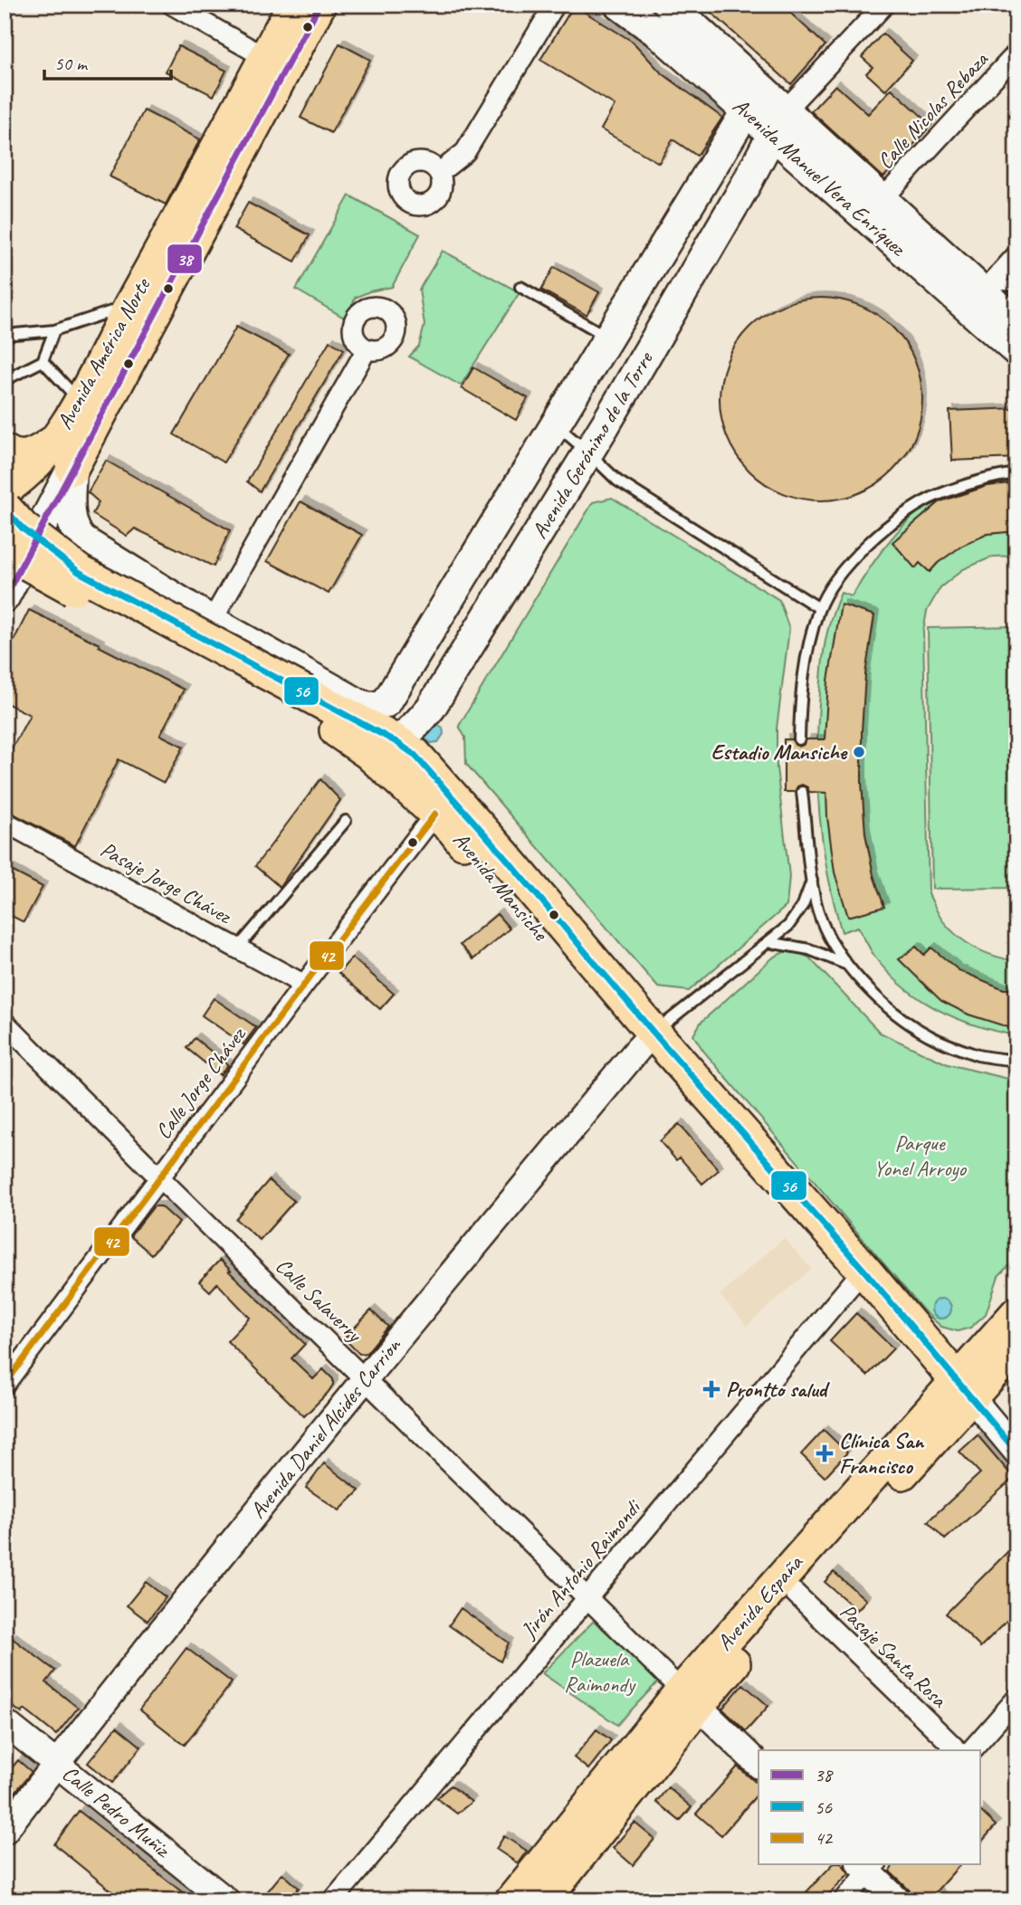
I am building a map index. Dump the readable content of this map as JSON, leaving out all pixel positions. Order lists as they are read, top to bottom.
{
  "streets": {
    "highway": ["Avenida Mansiche"],
    "main road": [
      "Avenida Manuel Vera Enríquez",
      "Avenida América Norte",
      "Avenida Gerónimo de la Torre",
      "Avenida España"
    ],
    "street": [
      "Calle Nicolas Rebaza",
      "Pasaje Jorge Chávez",
      "Calle Jorge Chávez",
      "Calle Salaverry",
      "Avenida Daniel Alcides Carrion",
      "Jirón Antonio Raimondi",
      "Pasaje Santa Rosa",
      "Calle Pedro Muñiz"
    ]
  },
  "crossings": [
    ["Calle Nicolas Rebaza", "Avenida Manuel Vera Enríquez"],
    ["Avenida Manuel Vera Enríquez", "Avenida Gerónimo de la Torre"],
    ["Avenida Gerónimo de la Torre", "Avenida Mansiche"],
    ["Pasaje Jorge Chávez", "Calle Jorge Chávez"],
    ["Avenida Mansiche", "Calle Jorge Chávez"],
    ["Avenida Mansiche", "Avenida Daniel Alcides Carrion"],
    ["Avenida Mansiche", "Jirón Antonio Raimondi"],
    ["Avenida Mansiche", "Avenida España"],
    ["Calle Jorge Chávez", "Calle Salaverry"],
    ["Calle Salaverry", "Avenida Daniel Alcides Carrion"],
    ["Calle Salaverry", "Jirón Antonio Raimondi"],
    ["Calle Salaverry", "Avenida España"],
    ["Avenida Daniel Alcides Carrion", "Calle Pedro Muñiz"],
    ["Avenida España", "Pasaje Santa Rosa"]
  ],
  "parks": ["Parque Yonel Arroyo", "Plazuela Raimondy"],
  "places": {
    "other": ["Estadio Mansiche"],
    "health": ["Prontto salud", "Clínica San Francisco"]
  },
  "lines": ["transit line 38", "transit line 56", "transit line 42"],
  "legend": ["38", "56", "42"],
  "scale_bar": "50 m"
}
